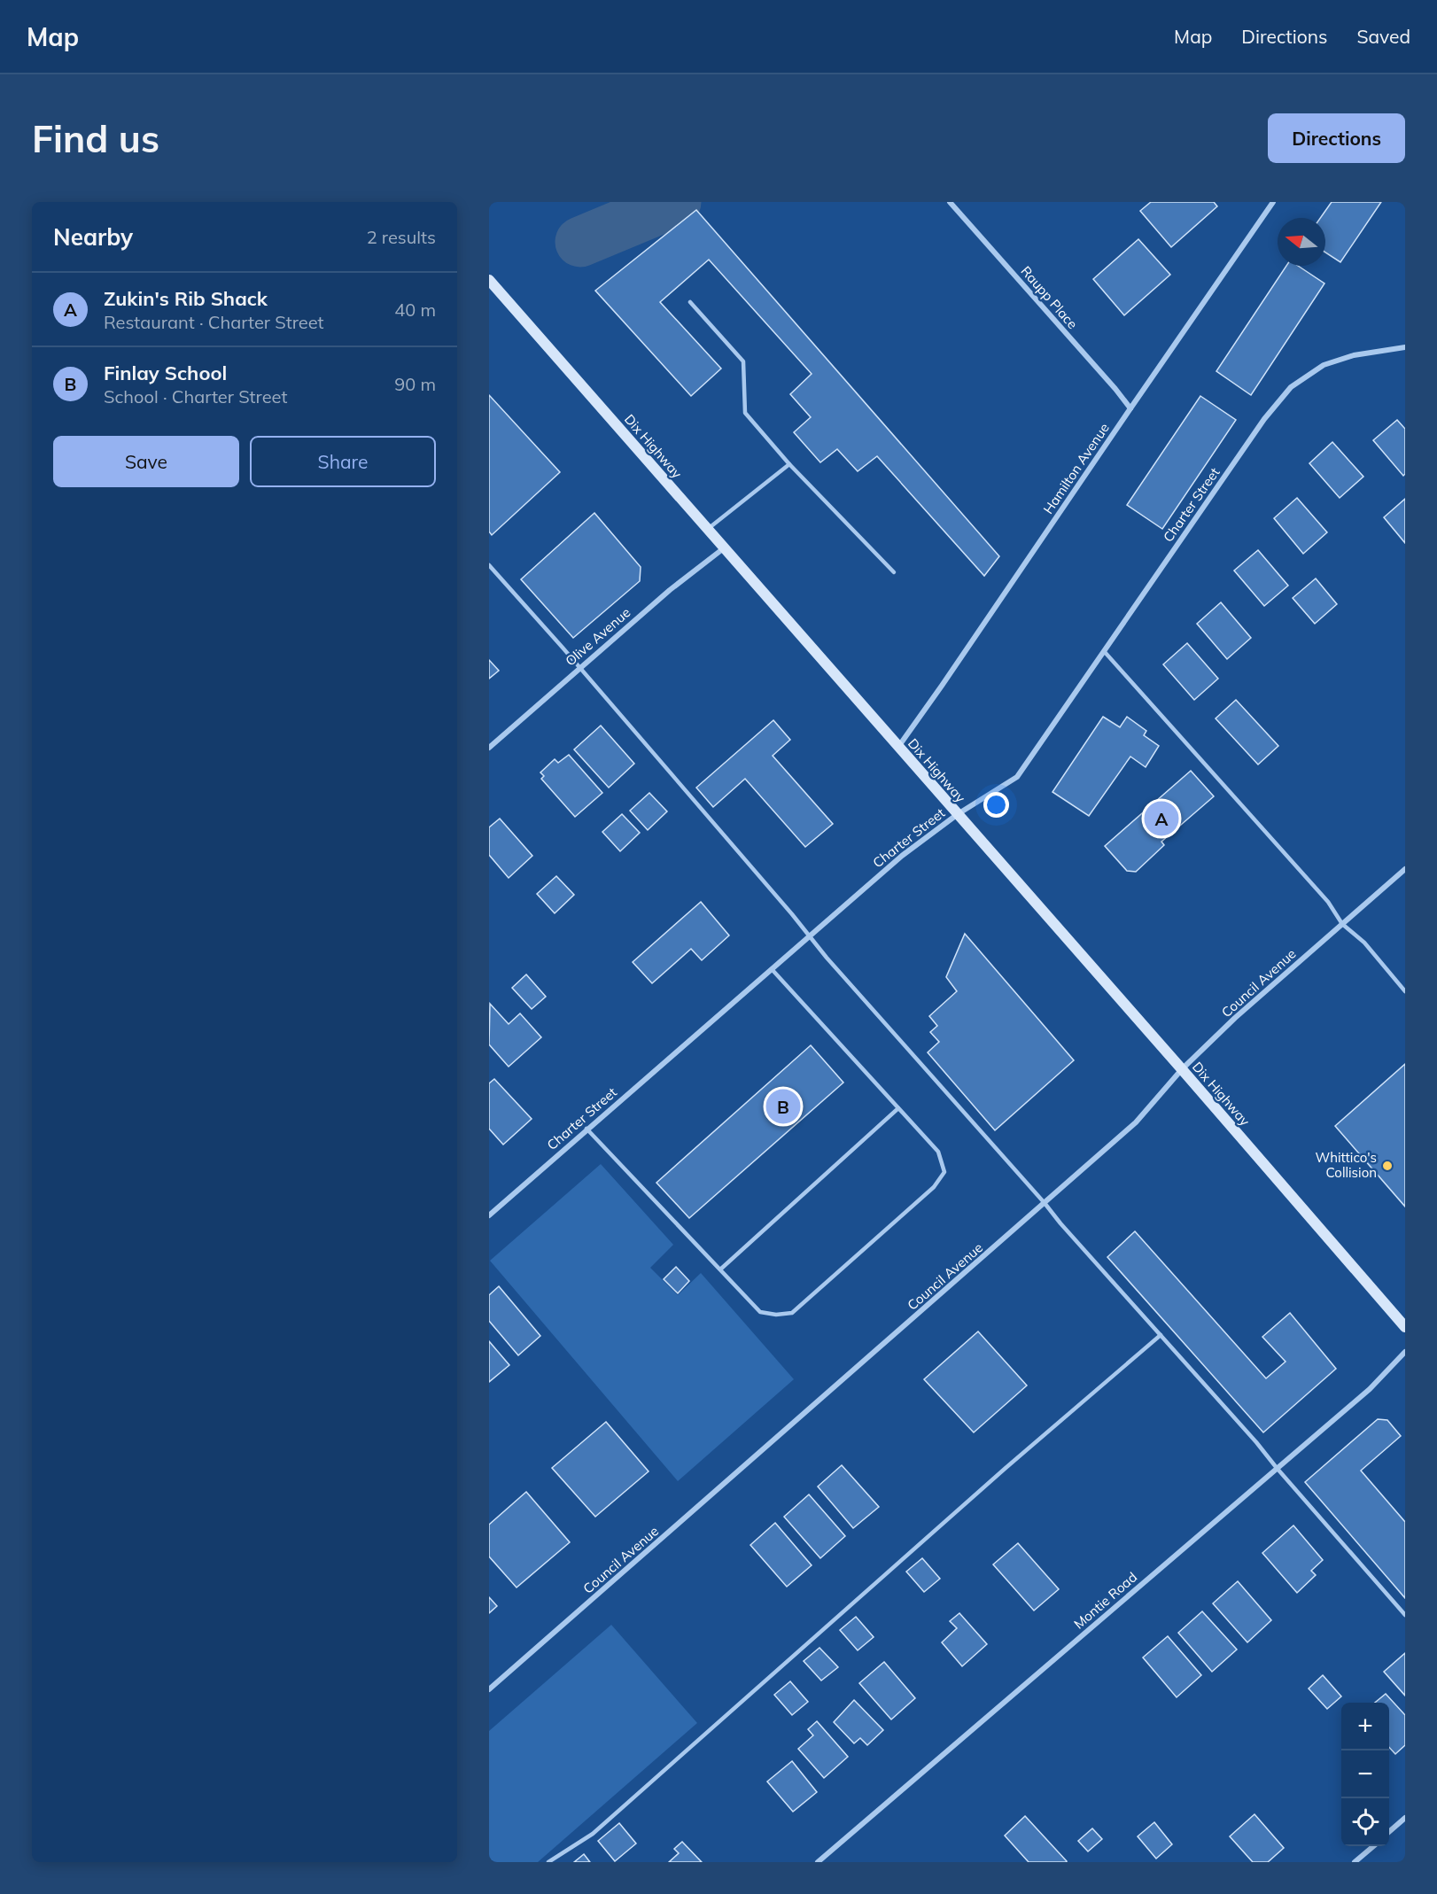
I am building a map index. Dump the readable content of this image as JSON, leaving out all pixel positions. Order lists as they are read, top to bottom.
{
  "streets": {
    "main road": ["Dix Highway"],
    "street": [
      "Raupp Place",
      "Hamilton Avenue",
      "Charter Street",
      "Olive Avenue",
      "Council Avenue",
      "Montie Road"
    ]
  },
  "crossings": [
    ["Raupp Place", "Hamilton Avenue"],
    ["Dix Highway", "Hamilton Avenue"],
    ["Dix Highway", "Charter Street"],
    ["Dix Highway", "Olive Avenue"],
    ["Dix Highway", "Council Avenue"]
  ],
  "places": ["Whittico's Collision"],
  "north": "left",
  "page": {
    "header": "Map",
    "nav": ["Map", "Directions", "Saved"],
    "buttons": [
      "Directions",
      ["Save", "Share"]
    ],
    "title": "Find us",
    "heading": ["Nearby", "2 results"],
    "list": [
      {
        "mark": "A",
        "name": "Zukin's Rib Shack",
        "note": "Restaurant · Charter Street",
        "value": "40 m"
      },
      {
        "mark": "B",
        "name": "Finlay School",
        "note": "School · Charter Street",
        "value": "90 m"
      }
    ],
    "pins": ["A", "B"],
    "map_buttons": ["+", "−"]
  }
}
